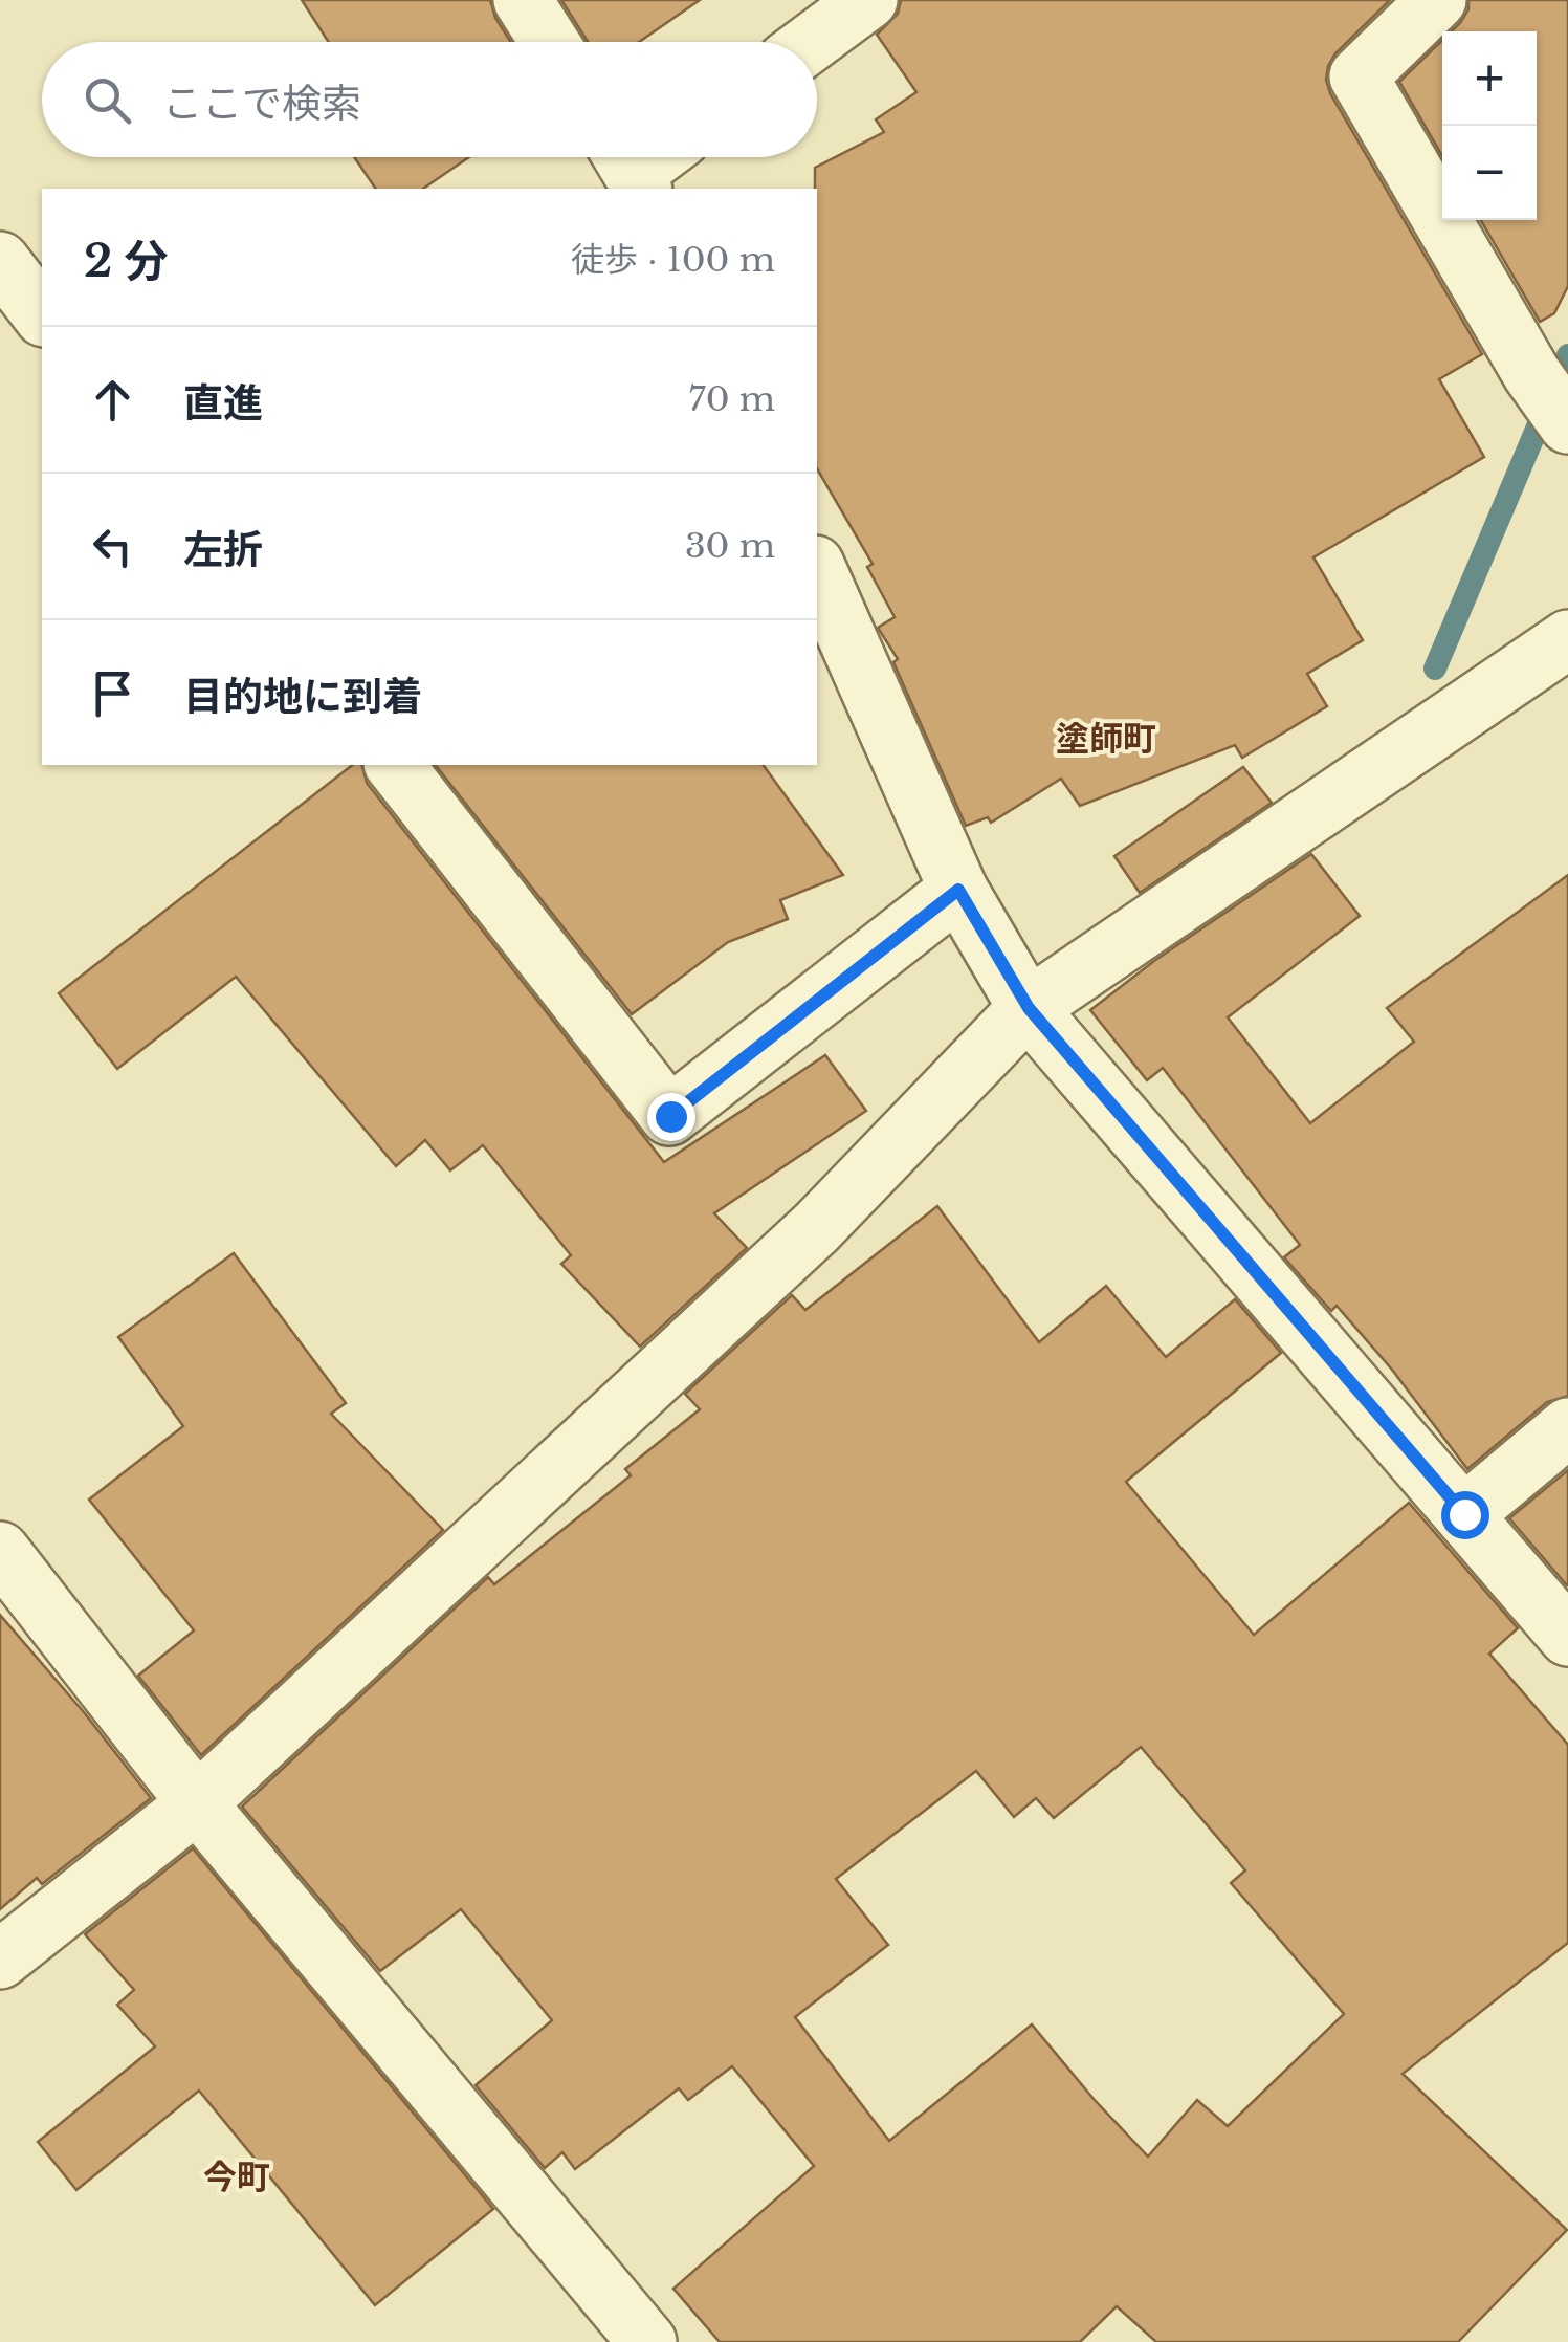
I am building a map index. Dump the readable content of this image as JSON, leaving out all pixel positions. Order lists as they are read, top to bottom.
{
  "districts": ["塗師町", "今町"],
  "page": {
    "map_buttons": ["+", "−"],
    "search": "ここで検索",
    "heading": ["2 分", "徒歩 · 100 m"],
    "list": [
      ["直進", "70 m"],
      ["左折", "30 m"],
      "目的地に到着"
    ]
  }
}
